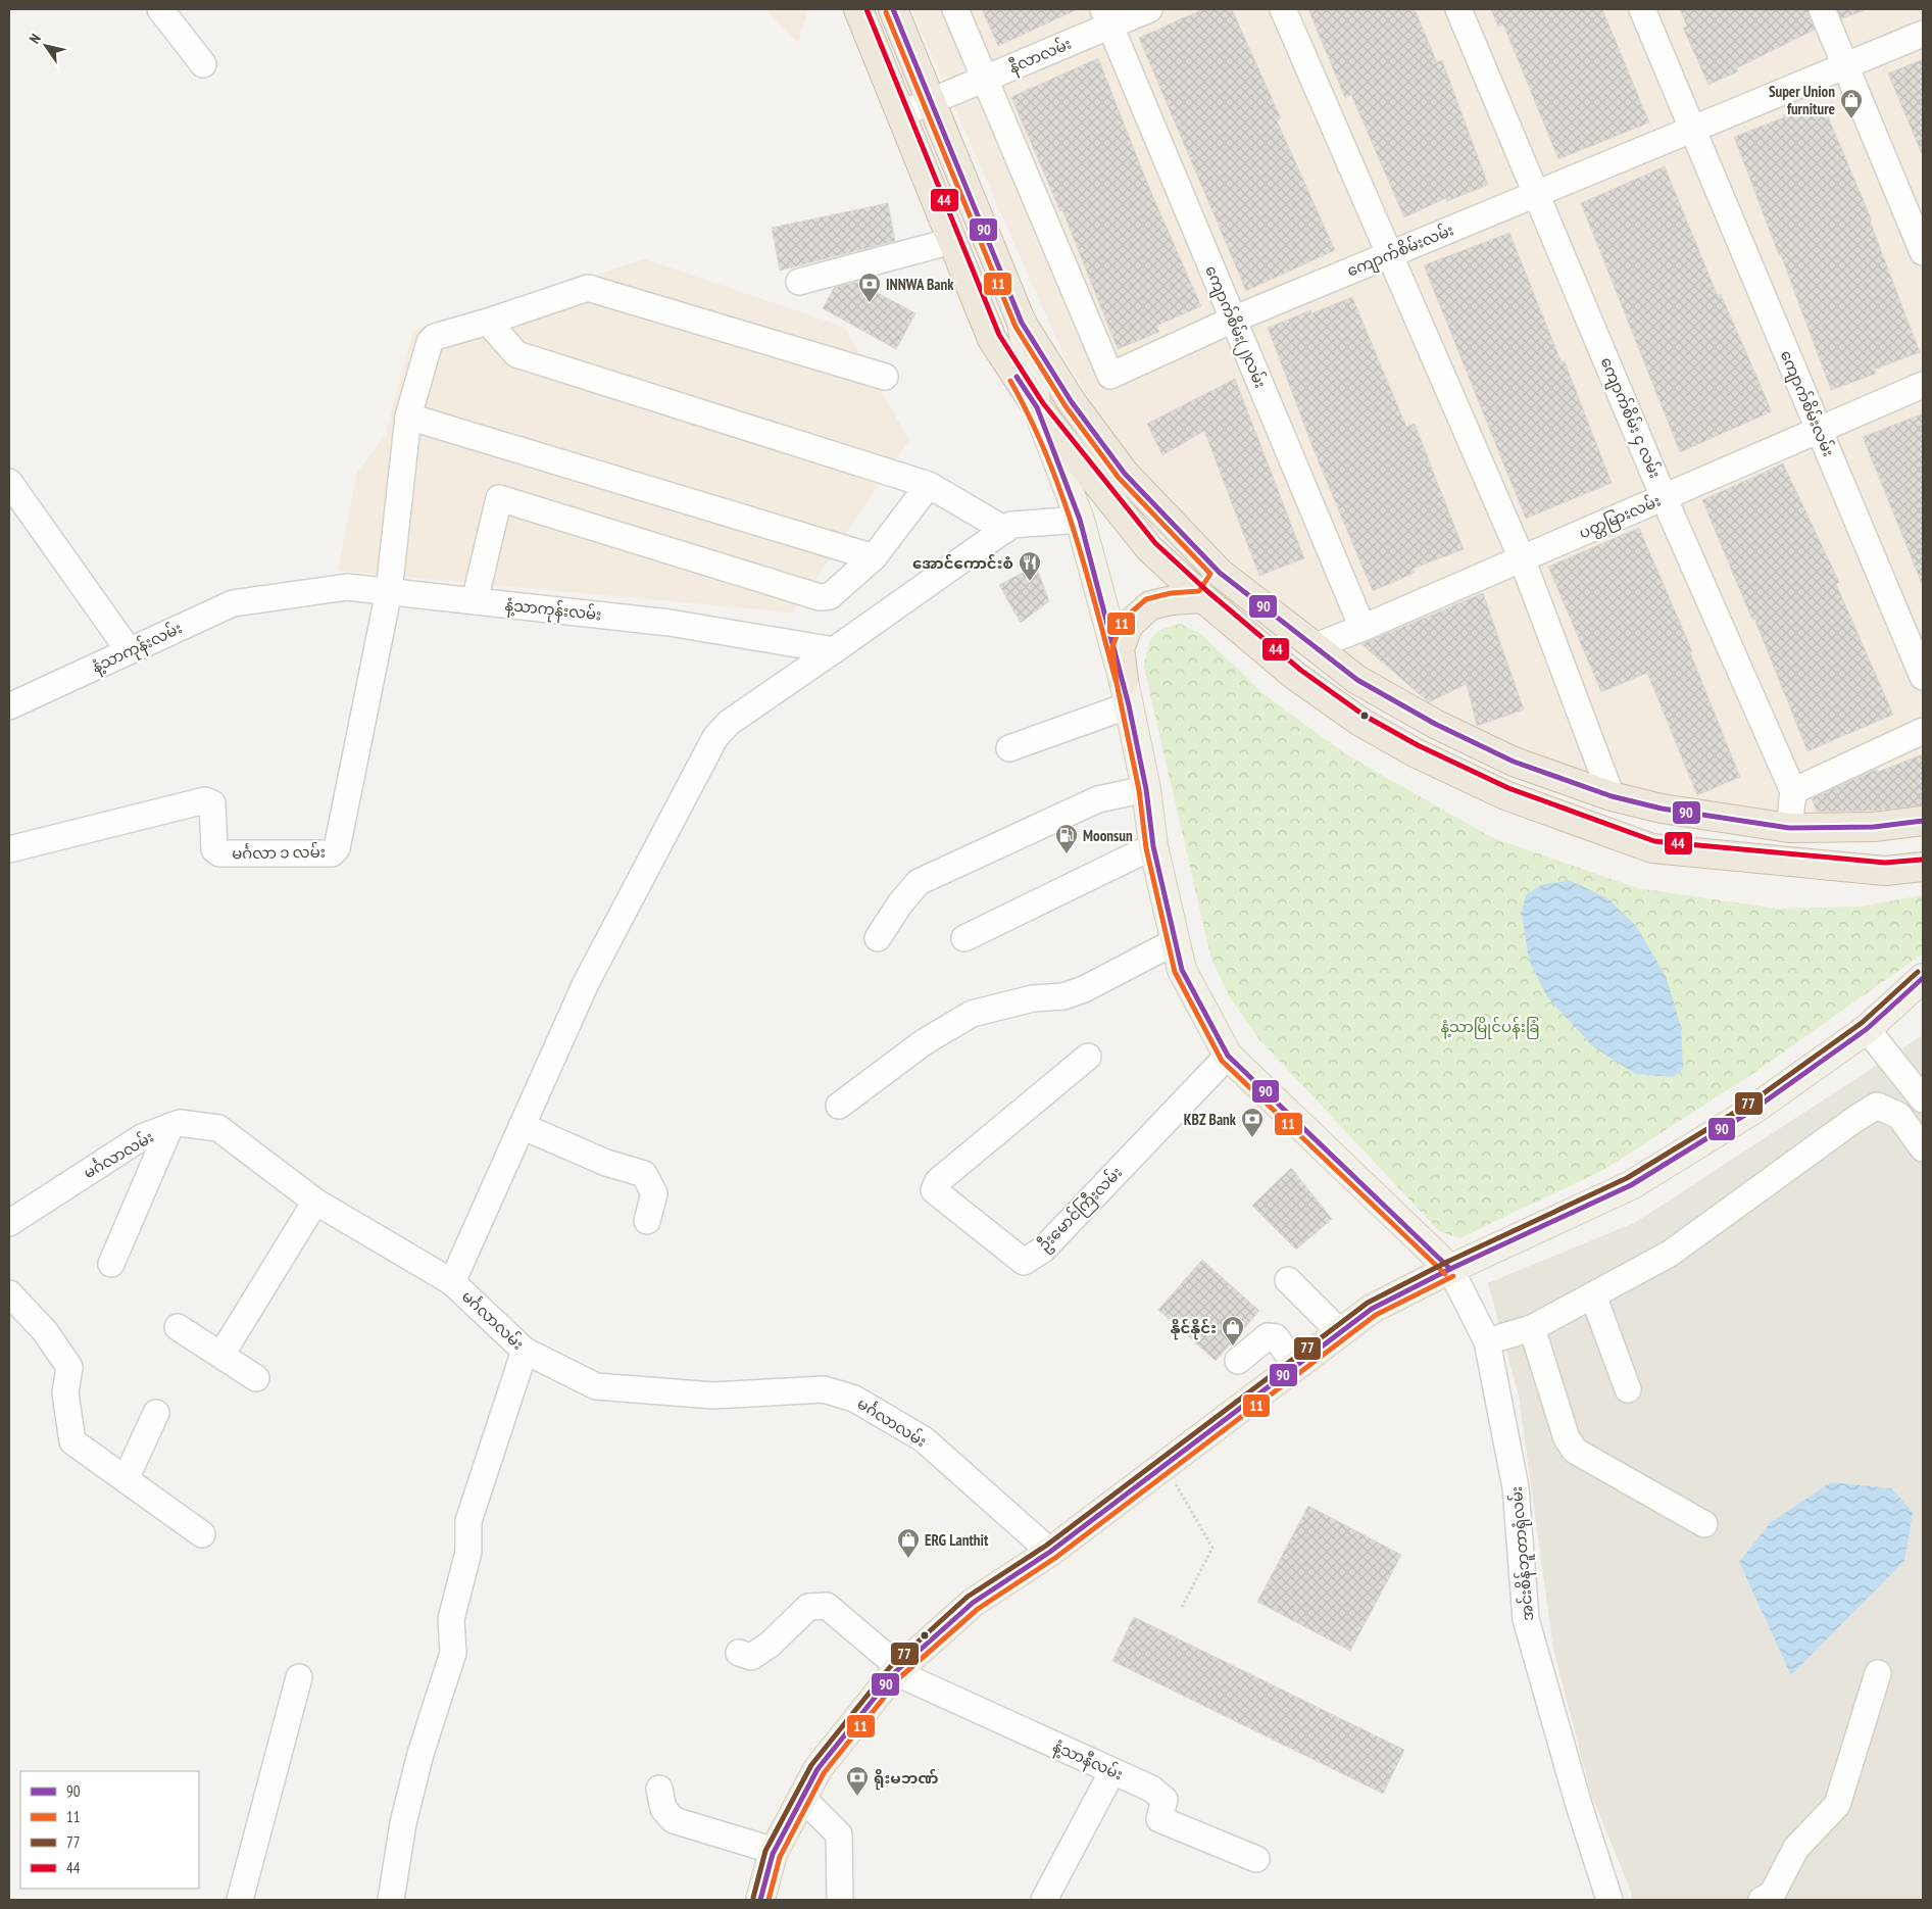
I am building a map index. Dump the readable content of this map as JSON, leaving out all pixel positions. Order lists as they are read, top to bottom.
{
  "streets": {
    "street": [
      "နီလာလမ်း",
      "ကျောက်စိမ်းလမ်း",
      "ကျောက်စိမ်း(၂)လမ်း",
      "ကျောက်စိမ်း ၄ လမ်း",
      "ပတ္တမြားလမ်း",
      "နံ့သာကုန်းလမ်း",
      "မင်္ဂလာ ၁ လမ်း",
      "မင်္ဂလာလမ်း",
      "ဦးမောင်ကြီးလမ်း",
      "အင်းစိန်ဘူတာရုံလမ်း",
      "နံ့သာနီလမ်း"
    ]
  },
  "crossings": [
    ["နီလာလမ်း", "ကျောက်စိမ်းလမ်း"],
    ["နီလာလမ်း", "ကျောက်စိမ်း(၂)လမ်း"],
    ["ကျောက်စိမ်းလမ်း", "ကျောက်စိမ်း(၂)လမ်း"],
    ["ကျောက်စိမ်းလမ်း", "ကျောက်စိမ်း ၄ လမ်း"],
    ["ကျောက်စိမ်းလမ်း", "ပတ္တမြားလမ်း"],
    ["ကျောက်စိမ်း(၂)လမ်း", "ပတ္တမြားလမ်း"],
    ["ကျောက်စိမ်း ၄ လမ်း", "ပတ္တမြားလမ်း"],
    ["နံ့သာကုန်းလမ်း", "မင်္ဂလာ ၁ လမ်း"]
  ],
  "parks": ["နံ့သာမြိုင်ပန်းခြံ"],
  "places": {
    "shop": ["Super Union furniture", "နိုင်နိုင်း", "ERG Lanthit"],
    "bank": ["INNWA Bank", "KBZ Bank", "ရိုးမဘဏ်"],
    "restaurant": ["အောင်ကောင်းစံ"],
    "fuel station": ["Moonsun"]
  },
  "lines": [
    "transit line 90",
    "transit line 44",
    "transit line 11",
    "transit line 77"
  ],
  "legend": [
    "90",
    "11",
    "77",
    "44"
  ],
  "north": "top left"
}
